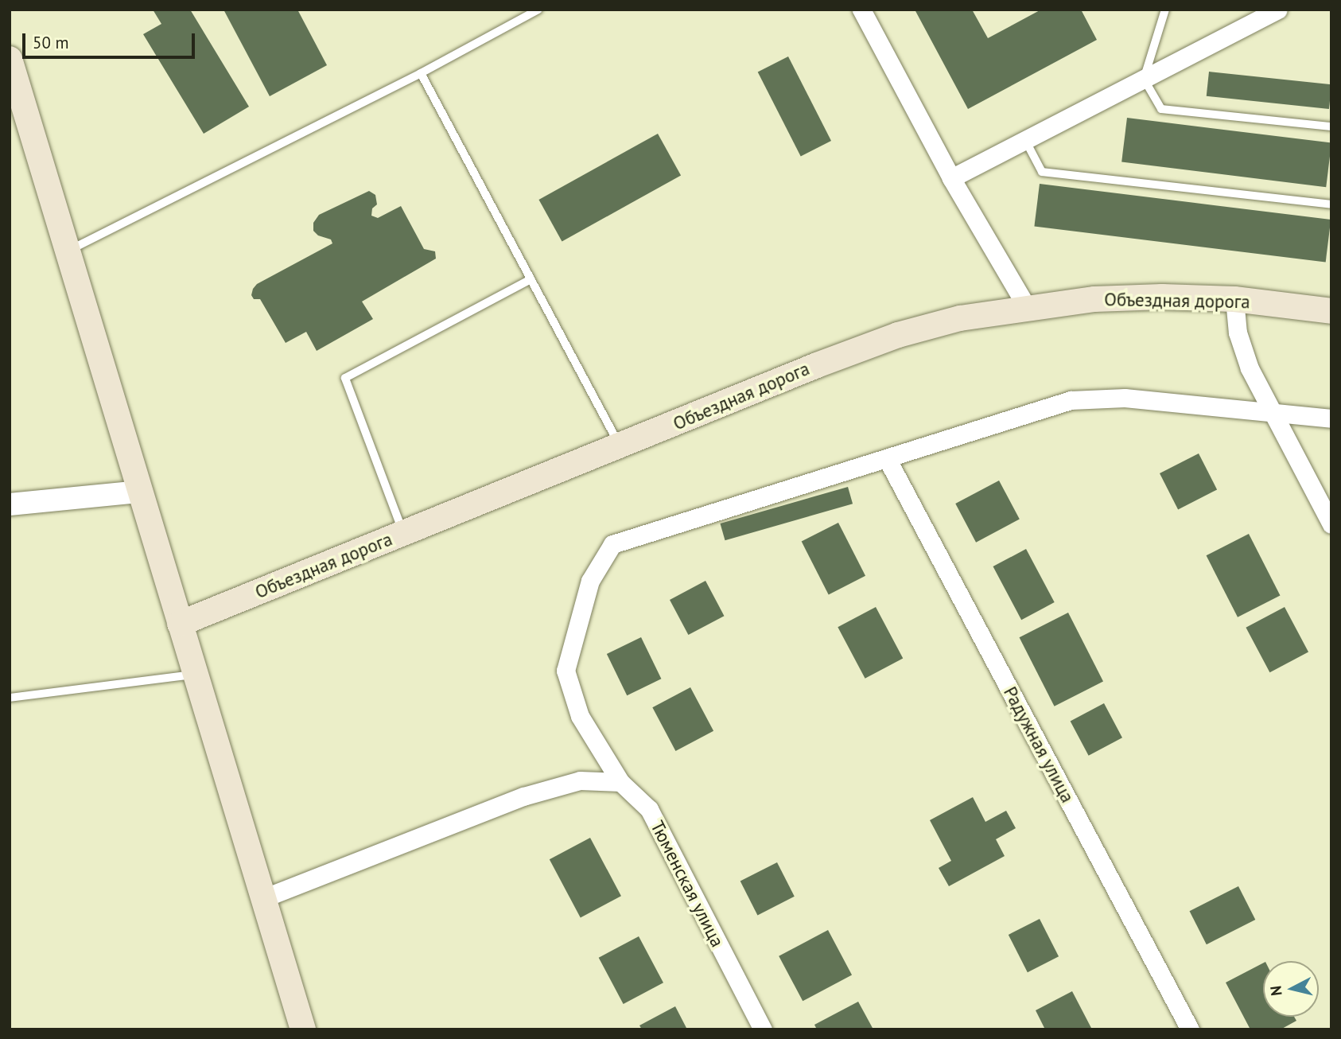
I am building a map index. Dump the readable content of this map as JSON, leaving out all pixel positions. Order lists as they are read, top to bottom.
{
  "streets": {
    "main road": ["Объездная дорога"],
    "street": ["Радужная улица", "Тюменская улица"]
  },
  "crossings": [
    ["Радужная улица", "Тюменская улица"]
  ],
  "scale_bar": "50 m",
  "north": "left"
}
